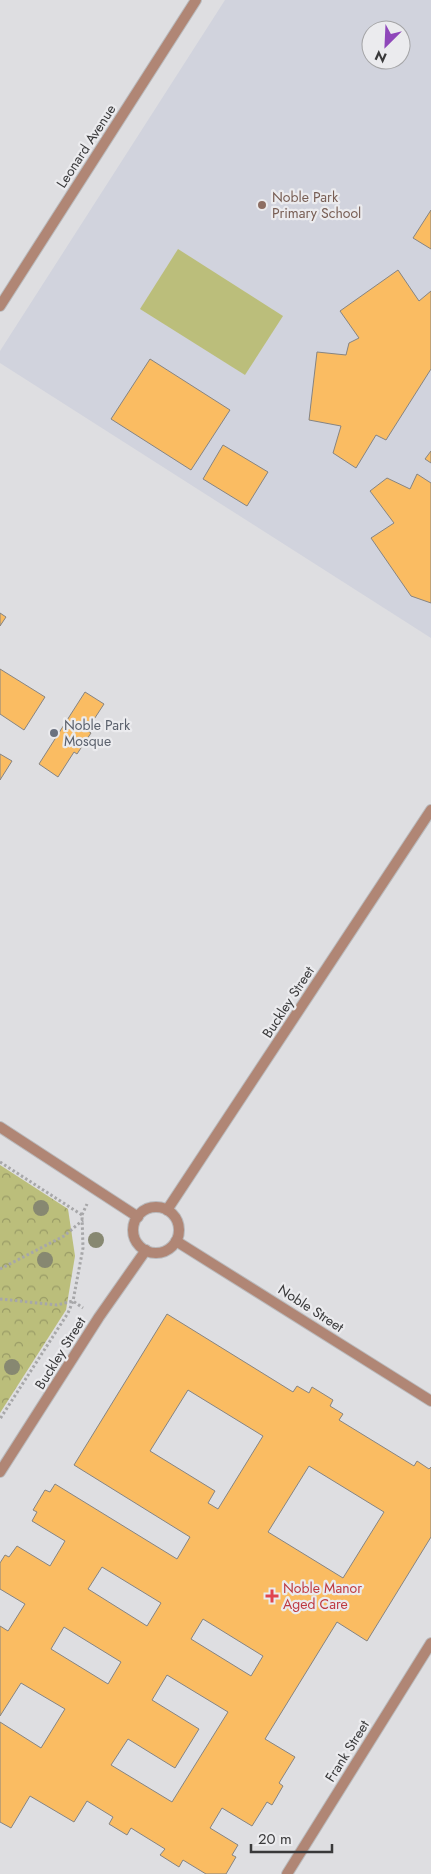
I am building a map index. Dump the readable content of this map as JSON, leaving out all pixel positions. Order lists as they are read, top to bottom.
{
  "streets": {
    "street": [
      "Leonard Avenue",
      "Buckley Street",
      "Noble Street",
      "Frank Street"
    ]
  },
  "crossings": [
    ["Buckley Street", "Noble Street"]
  ],
  "places": {
    "other": ["Noble Park Primary School", "Noble Park Mosque"],
    "health": ["Noble Manor Aged Care"]
  },
  "scale_bar": "20 m",
  "north": "bottom left"
}
